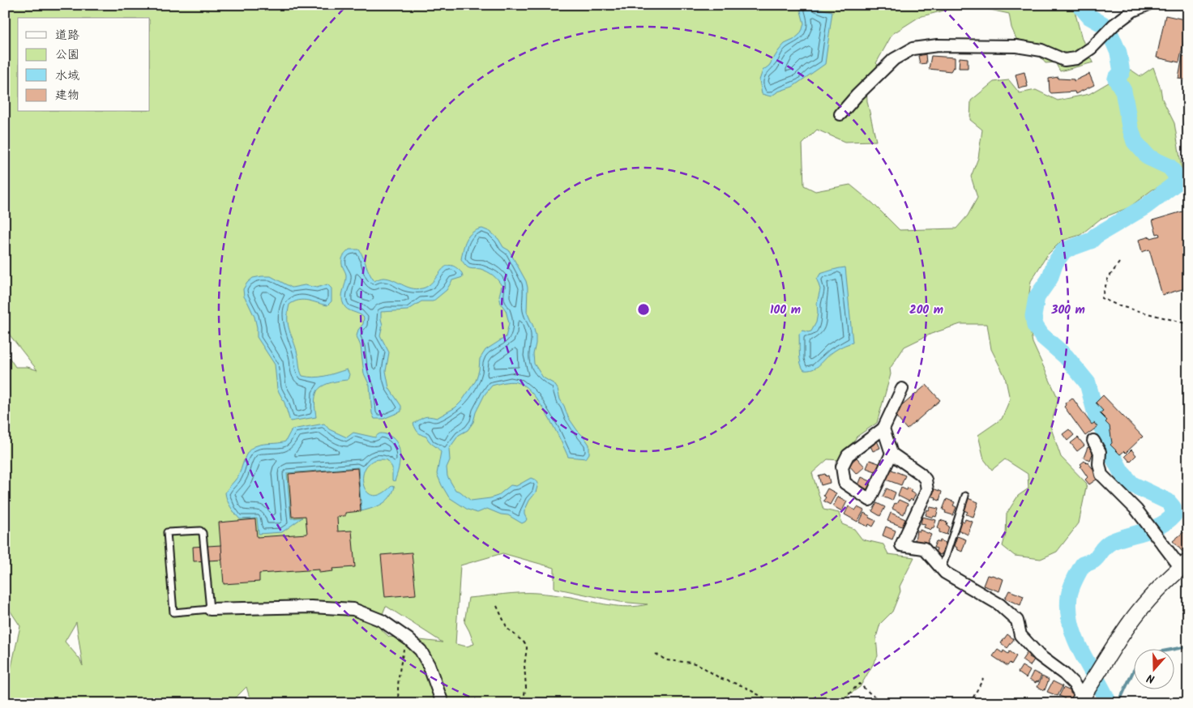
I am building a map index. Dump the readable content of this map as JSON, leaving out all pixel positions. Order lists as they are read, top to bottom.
{
  "legend": [
    "道路",
    "公園",
    "水域",
    "建物"
  ],
  "north": "bottom",
  "rings": ["100 m", "200 m", "300 m"]
}
